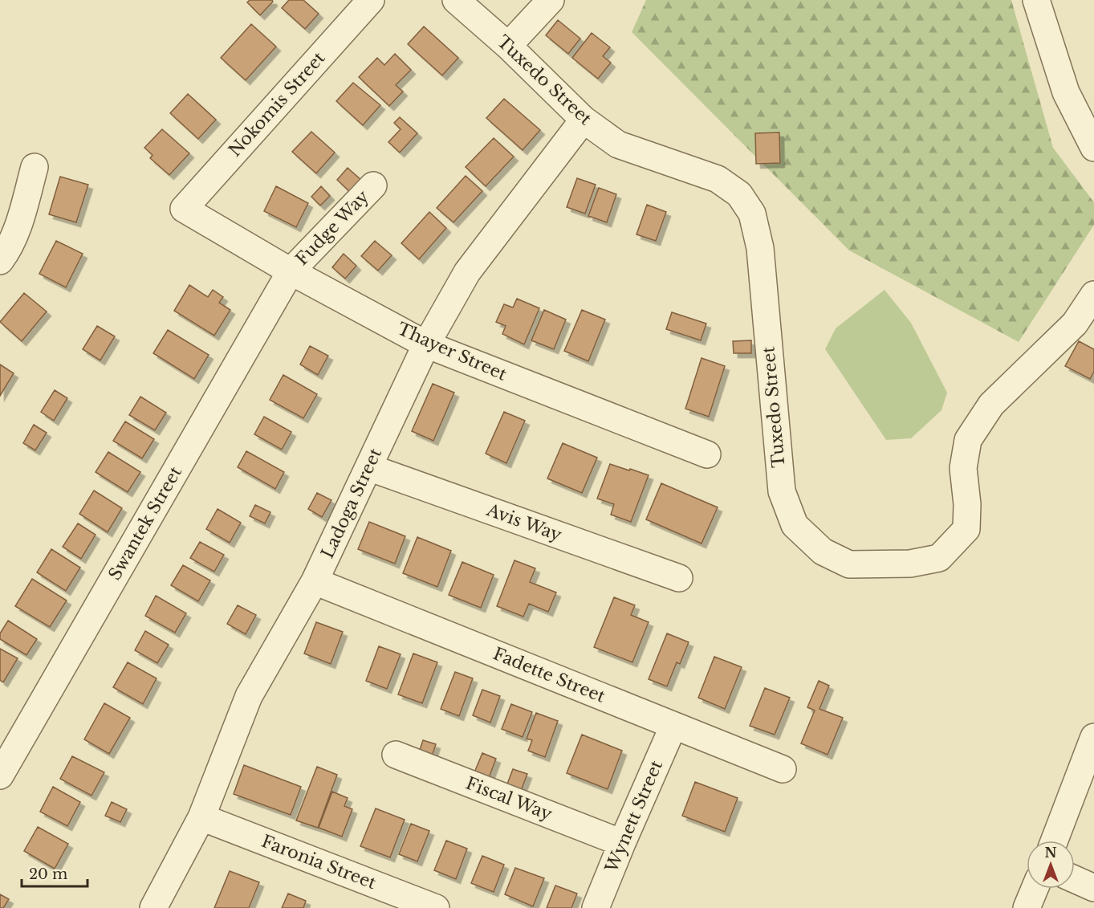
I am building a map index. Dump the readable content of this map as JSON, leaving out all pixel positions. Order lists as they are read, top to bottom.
{
  "streets": {
    "street": [
      "Tuxedo Street",
      "Nokomis Street",
      "Fudge Way",
      "Thayer Street",
      "Ladoga Street",
      "Avis Way",
      "Swantek Street",
      "Fadette Street",
      "Fiscal Way",
      "Wynett Street",
      "Faronia Street"
    ]
  },
  "crossings": [
    ["Tuxedo Street", "Ladoga Street"],
    ["Nokomis Street", "Thayer Street"],
    ["Fudge Way", "Thayer Street"],
    ["Fudge Way", "Swantek Street"],
    ["Thayer Street", "Ladoga Street"],
    ["Thayer Street", "Swantek Street"],
    ["Ladoga Street", "Avis Way"],
    ["Ladoga Street", "Fadette Street"],
    ["Ladoga Street", "Faronia Street"],
    ["Fadette Street", "Wynett Street"],
    ["Fiscal Way", "Wynett Street"]
  ],
  "scale_bar": "20 m",
  "north": "top"
}
